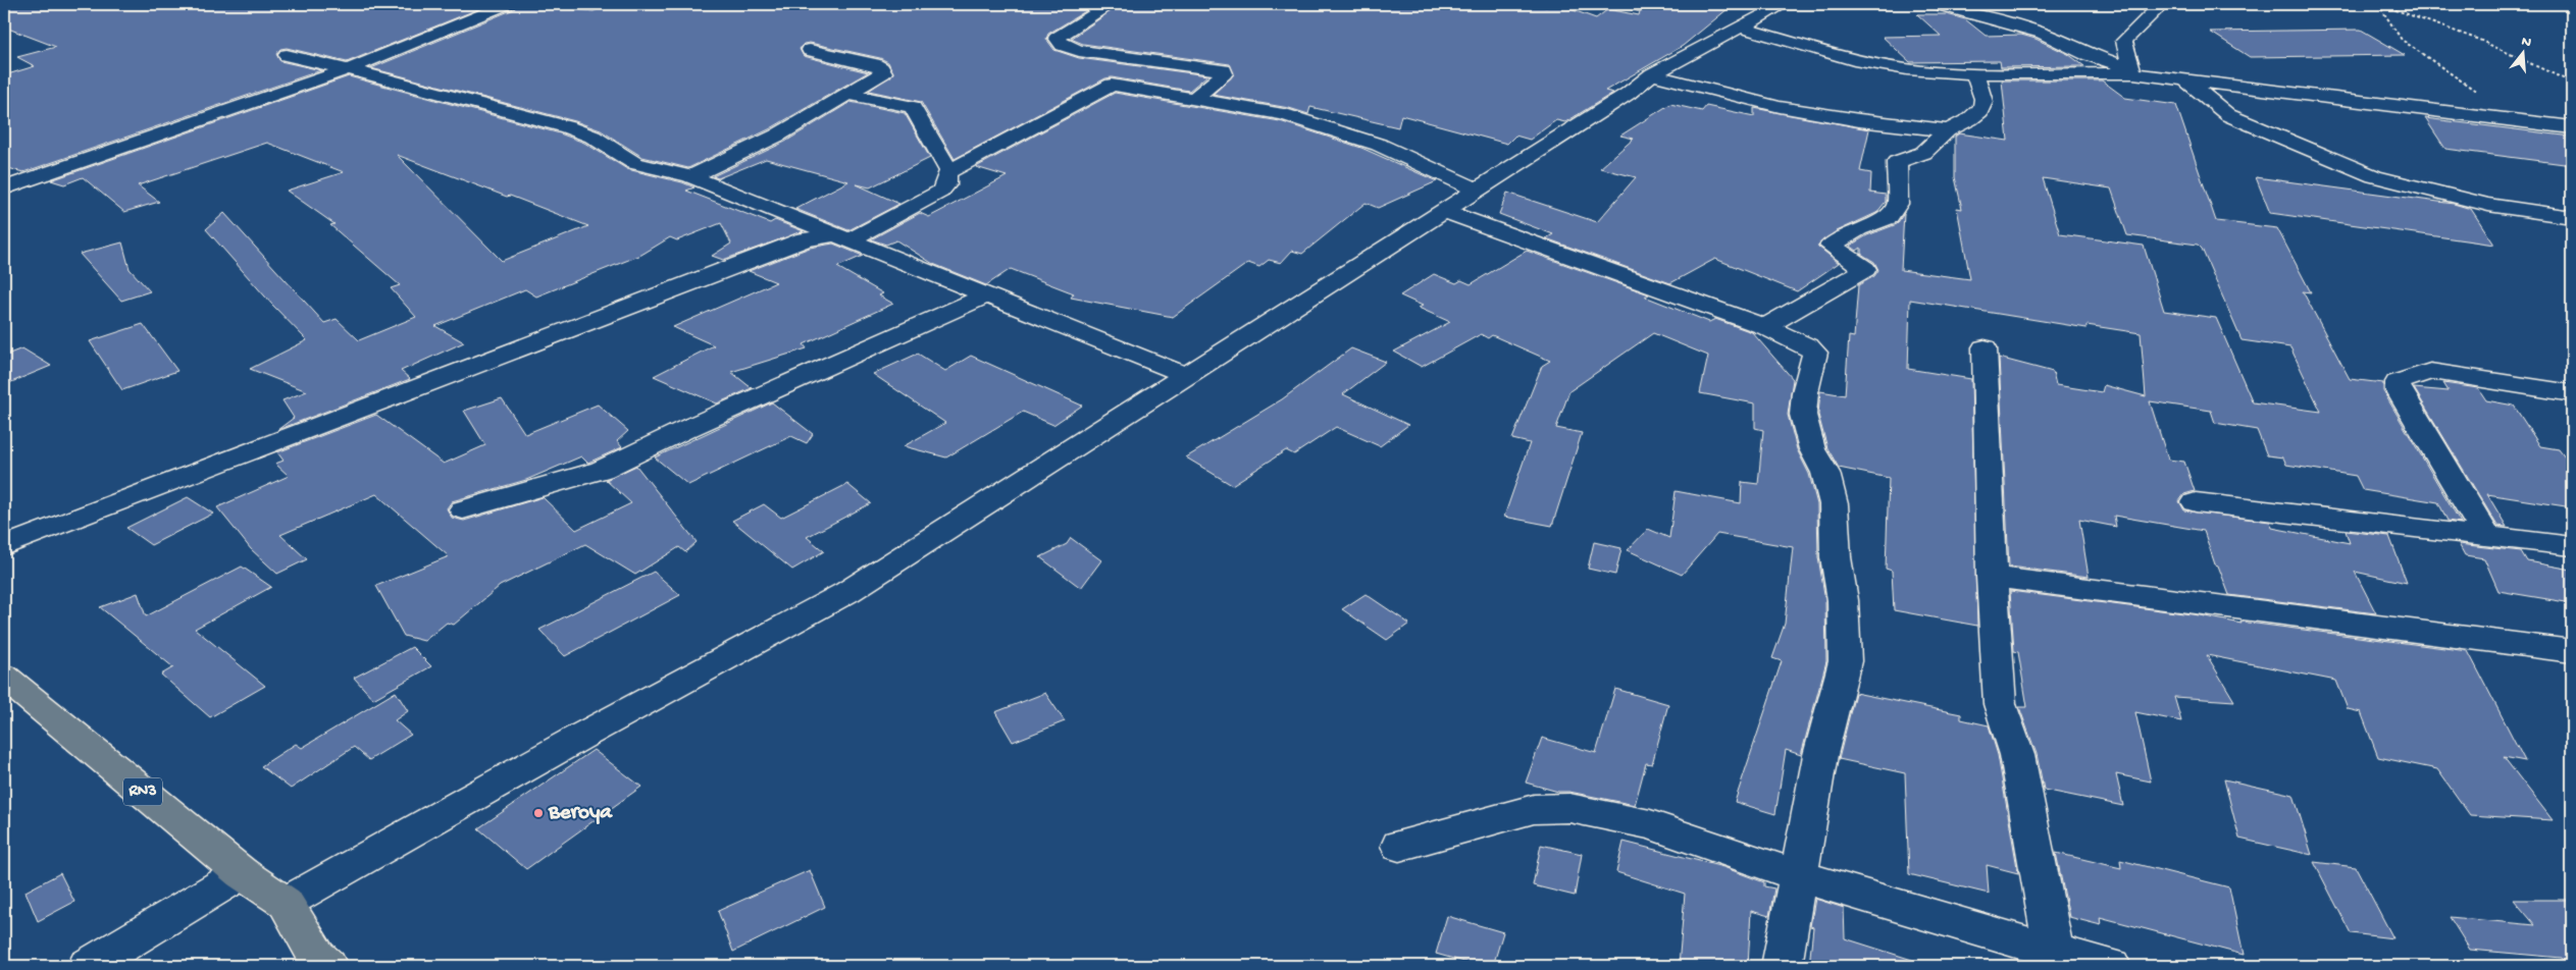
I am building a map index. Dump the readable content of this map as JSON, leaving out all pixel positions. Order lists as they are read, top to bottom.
{
  "streets": {
    "highway": ["RN3"]
  },
  "places": ["Beroya"],
  "north": "top"
}
